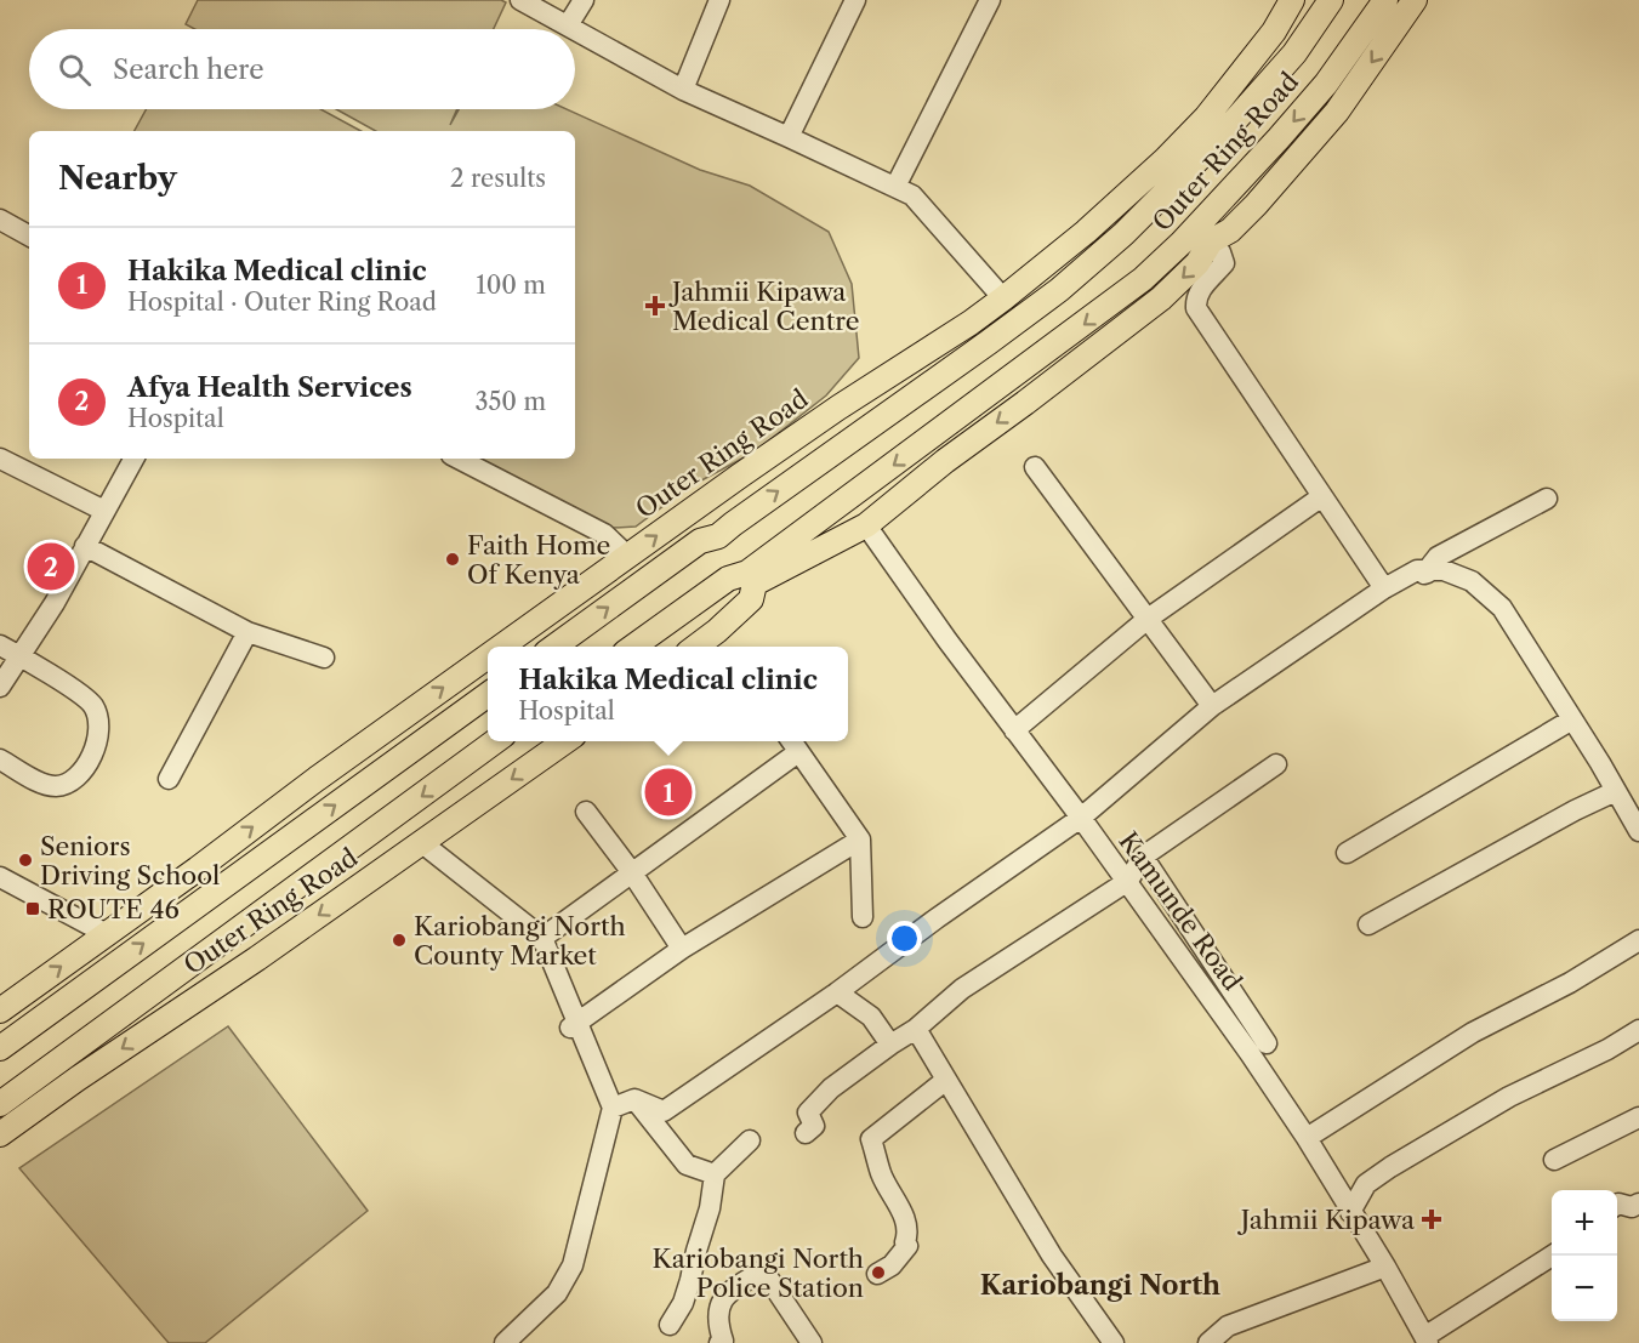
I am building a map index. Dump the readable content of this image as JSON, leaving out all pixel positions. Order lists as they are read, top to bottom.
{
  "streets": {
    "main road": ["Outer Ring Road"],
    "street": ["Kamunde Road"]
  },
  "crossings": [
    ["Outer Ring Road", "Kamunde Road"]
  ],
  "districts": ["Kariobangi North"],
  "places": {
    "health": ["Jahmii Kipawa Medical Centre", "Jahmii Kipawa"],
    "other": [
      "Faith Home Of Kenya",
      "Seniors Driving School",
      "Kariobangi North County Market",
      "Kariobangi North Police Station"
    ],
    "transit": ["ROUTE 46"]
  },
  "page": {
    "search": "Search here",
    "heading": ["Nearby", "2 results"],
    "list": [
      {
        "mark": "1",
        "name": "Hakika Medical clinic",
        "note": "Hospital · Outer Ring Road",
        "value": "100 m"
      },
      {
        "mark": "2",
        "name": "Afya Health Services",
        "note": "Hospital",
        "value": "350 m"
      }
    ],
    "pins": ["2", "1"],
    "popup": ["Hakika Medical clinic", "Hospital"],
    "map_buttons": ["+", "−"]
  }
}
